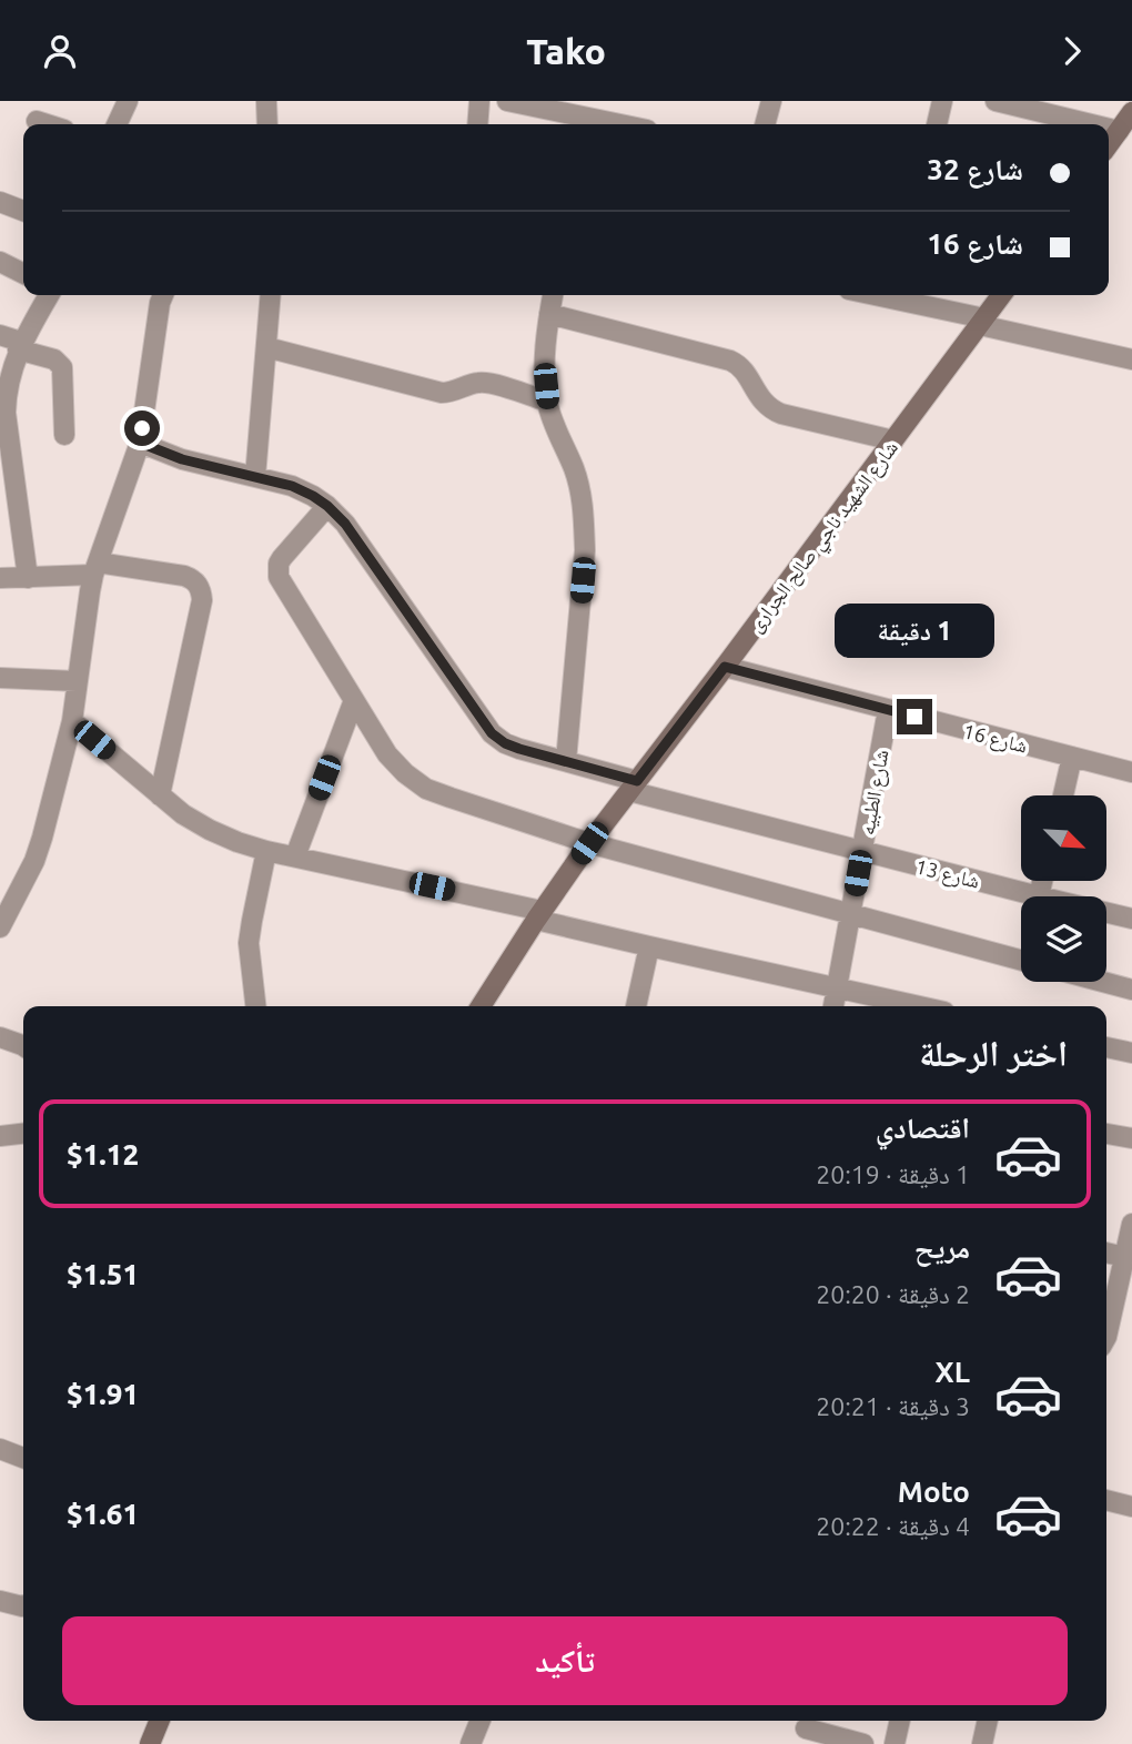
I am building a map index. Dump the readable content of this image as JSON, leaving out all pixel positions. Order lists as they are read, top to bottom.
{
  "streets": {
    "street": [
      "شارع الشهيد ناجي صالح الجرارى",
      "شارع 16",
      "شارع الطبيه",
      "شارع 13"
    ]
  },
  "crossings": [
    ["شارع الشهيد ناجي صالح الجرارى", "شارع 16"],
    ["شارع الشهيد ناجي صالح الجرارى", "شارع 13"],
    ["شارع 16", "شارع الطبيه"],
    ["شارع الطبيه", "شارع 13"]
  ],
  "north": "bottom right",
  "page": {
    "header": "Tako",
    "banner": ["شارع 32", "شارع 16"],
    "bubble": "1 دقيقة",
    "heading": "اختر الرحلة",
    "list": [
      {
        "name": "اقتصادي",
        "note": "1 دقيقة · 20:19",
        "value": "$1.12"
      },
      {
        "name": "مريح",
        "note": "2 دقيقة · 20:20",
        "value": "$1.51"
      },
      {
        "name": "XL",
        "note": "3 دقيقة · 20:21",
        "value": "$1.91"
      },
      {
        "name": "Moto",
        "note": "4 دقيقة · 20:22",
        "value": "$1.61"
      }
    ],
    "buttons": "تأكيد"
  }
}
